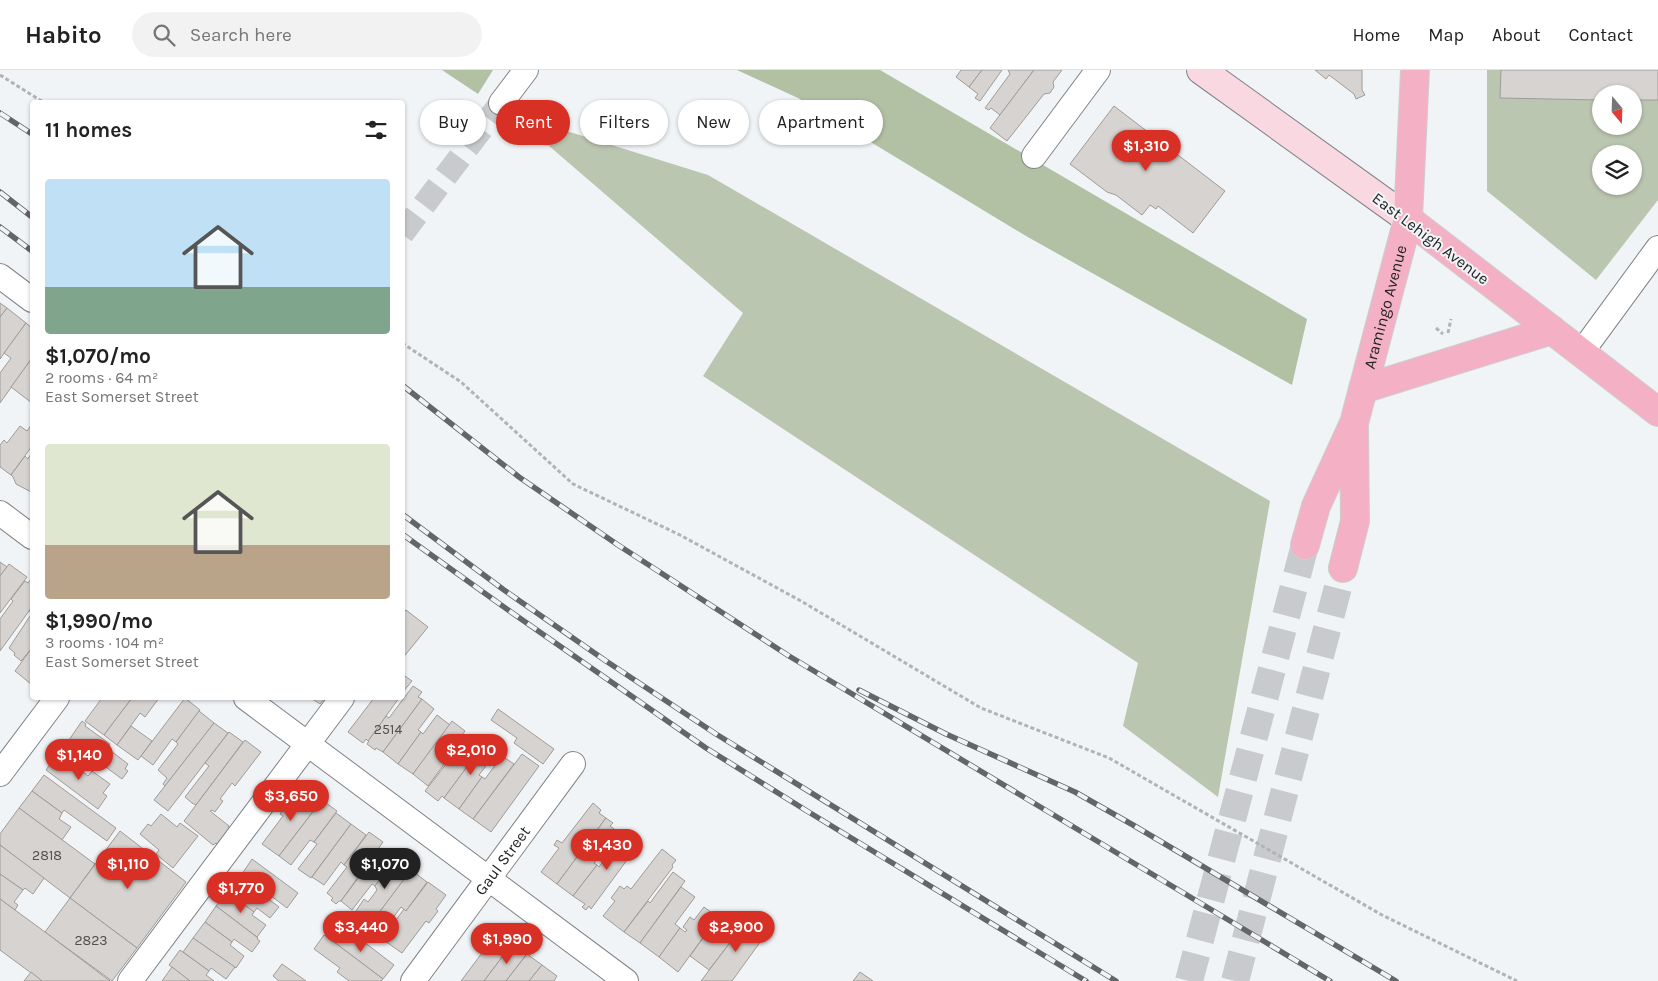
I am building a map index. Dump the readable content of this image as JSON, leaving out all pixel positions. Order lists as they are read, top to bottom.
{
  "streets": {
    "main road": ["East Lehigh Avenue", "Aramingo Avenue"],
    "street": ["Gaul Street"]
  },
  "crossings": [
    ["East Lehigh Avenue", "Aramingo Avenue"]
  ],
  "house_numbers": ["2514", "2818", "2823"],
  "north": "bottom",
  "page": {
    "header": "Habito",
    "search": "Search here",
    "nav": [
      "Home",
      "Map",
      "About",
      "Contact"
    ],
    "chip": [
      "Buy",
      "Rent",
      "Filters",
      "New",
      "Apartment"
    ],
    "heading": "11 homes",
    "price": [
      "$1,310",
      "$2,010",
      "$1,140",
      "$3,650",
      "$1,430",
      "$1,110",
      "$1,070",
      "$1,770",
      "$3,440",
      "$2,900",
      "$1,990"
    ],
    "list": [
      {
        "name": "$1,070/mo",
        "note": "2 rooms · 64 m² · East Somerset Street"
      },
      {
        "name": "$1,990/mo",
        "note": "3 rooms · 104 m² · East Somerset Street"
      }
    ]
  }
}
